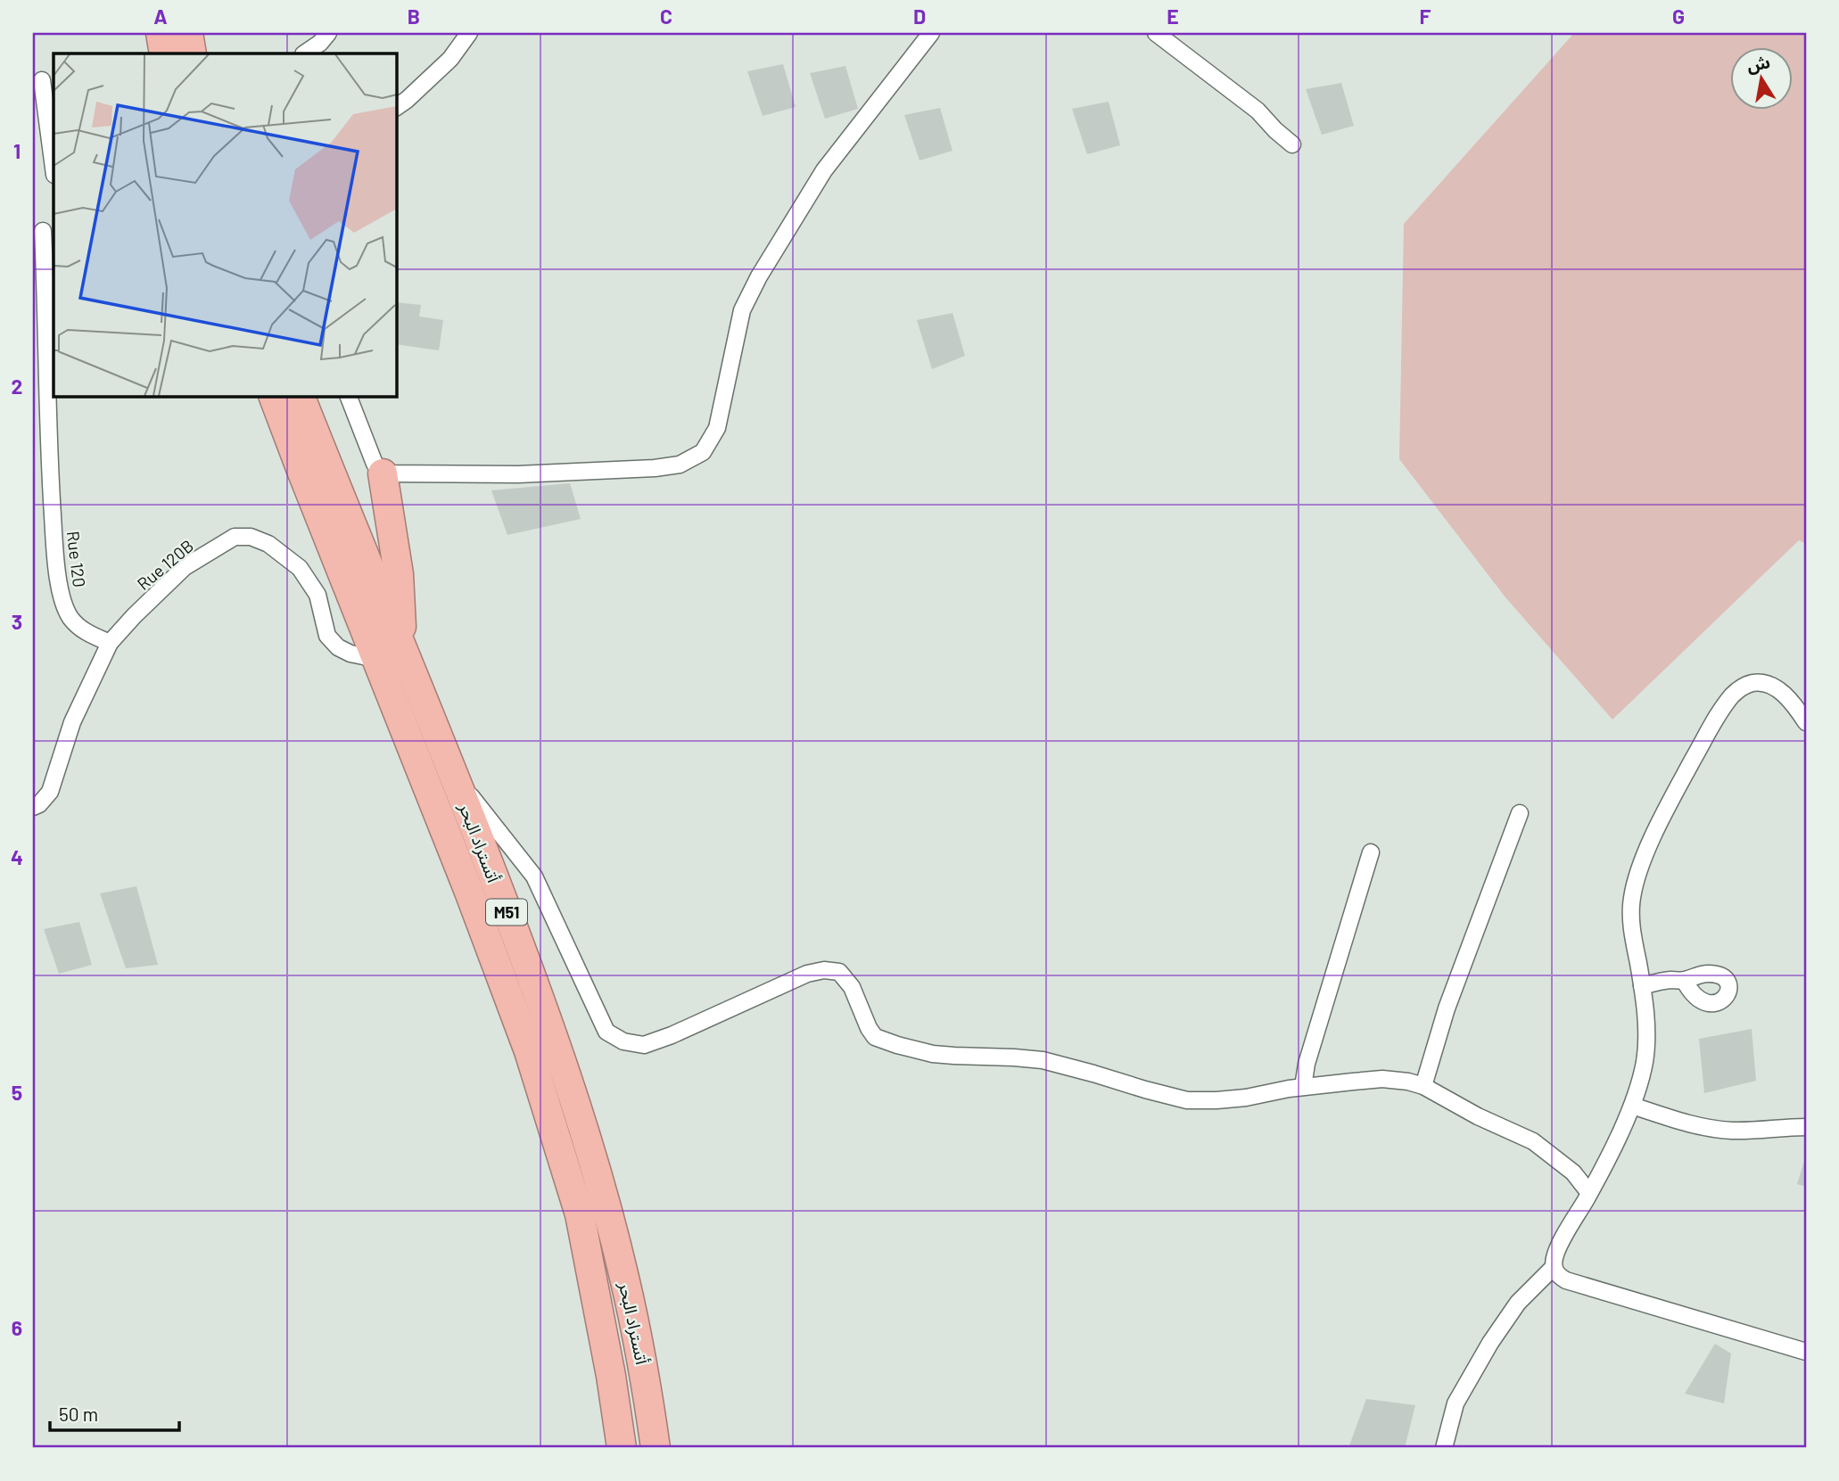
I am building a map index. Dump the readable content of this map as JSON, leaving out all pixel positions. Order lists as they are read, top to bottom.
{
  "streets": {
    "highway": ["أتستراد البحر", "M51"],
    "street": ["Rue 120", "Rue 120B"]
  },
  "crossings": [
    ["Rue 120", "Rue 120B"],
    ["Rue 120B", "أتستراد البحر"]
  ],
  "scale_bar": "50 m",
  "north": "top",
  "grid": {
    "columns": [
      "A",
      "B",
      "C",
      "D",
      "E",
      "F",
      "G"
    ],
    "rows": [
      "1",
      "2",
      "3",
      "4",
      "5",
      "6"
    ]
  }
}
